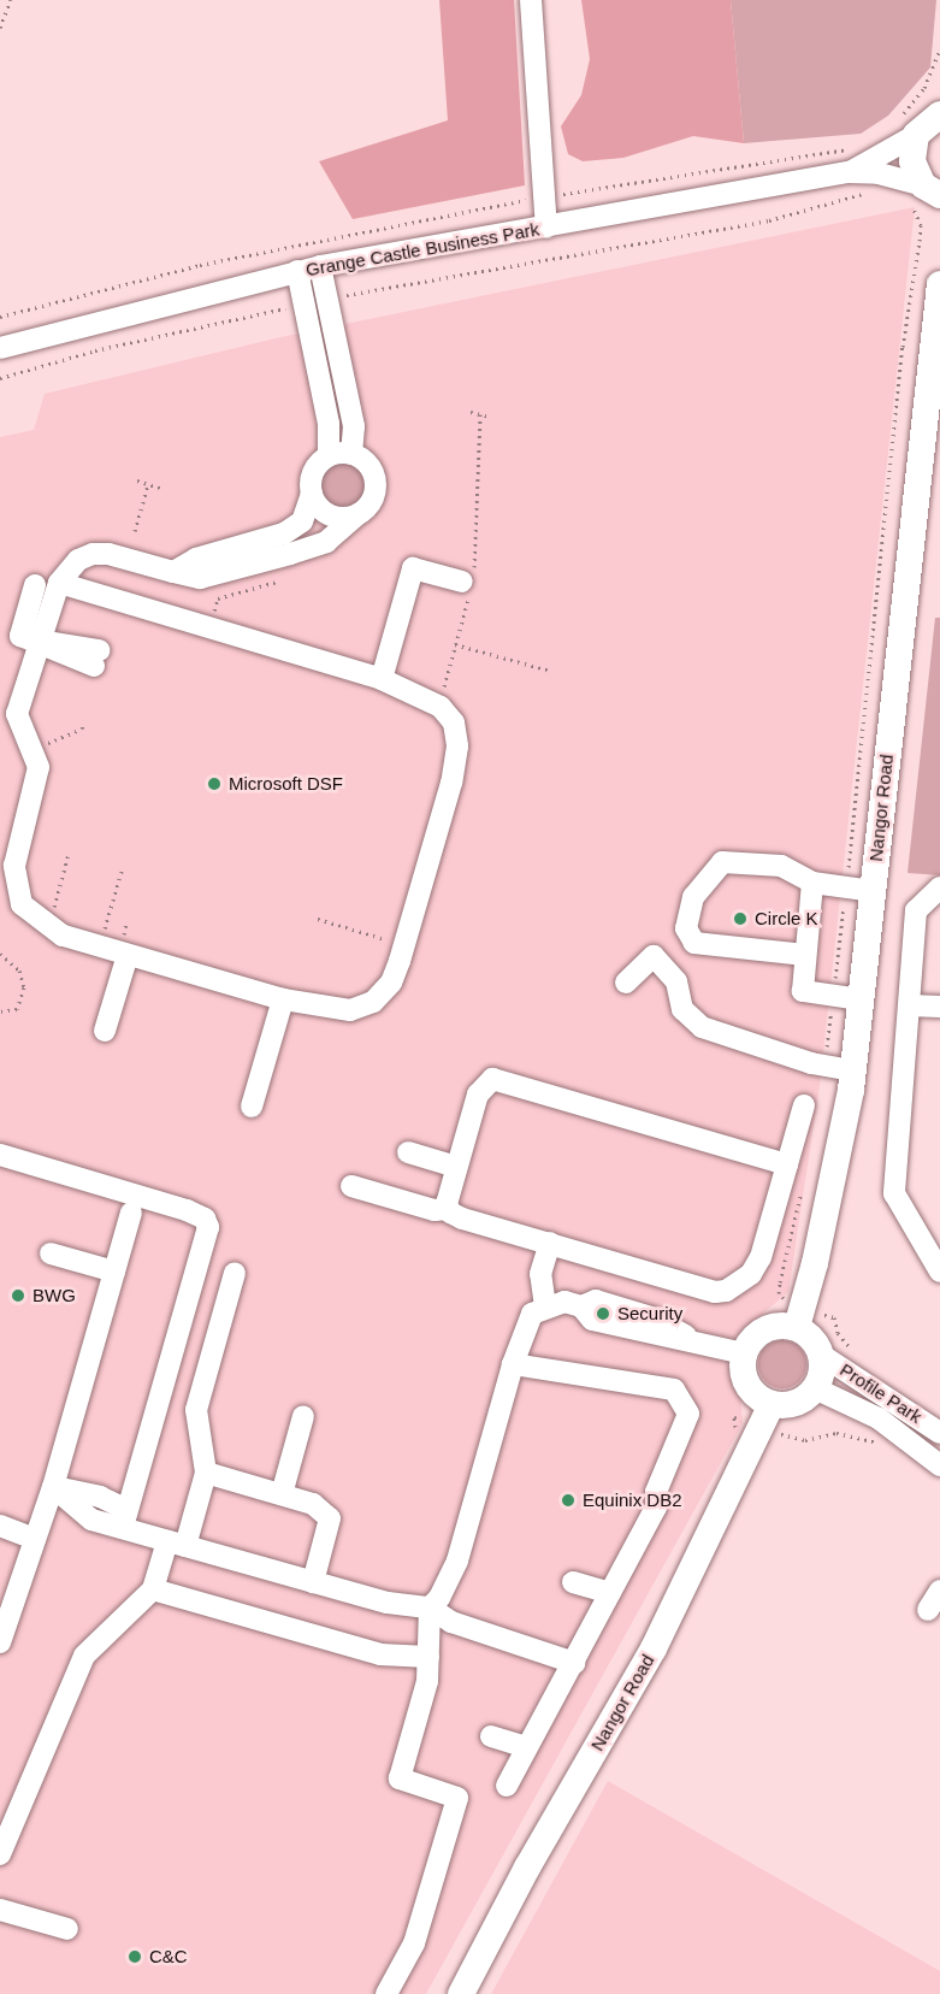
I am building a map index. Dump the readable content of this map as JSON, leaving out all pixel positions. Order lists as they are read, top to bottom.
{
  "streets": {
    "main road": ["Nangor Road"],
    "street": ["Grange Castle Business Park", "Profile Park"]
  },
  "crossings": [
    ["Nangor Road", "Profile Park"]
  ],
  "places": [
    "Microsoft DSF",
    "Circle K",
    "BWG",
    "Security",
    "Equinix DB2",
    "C&C"
  ]
}
